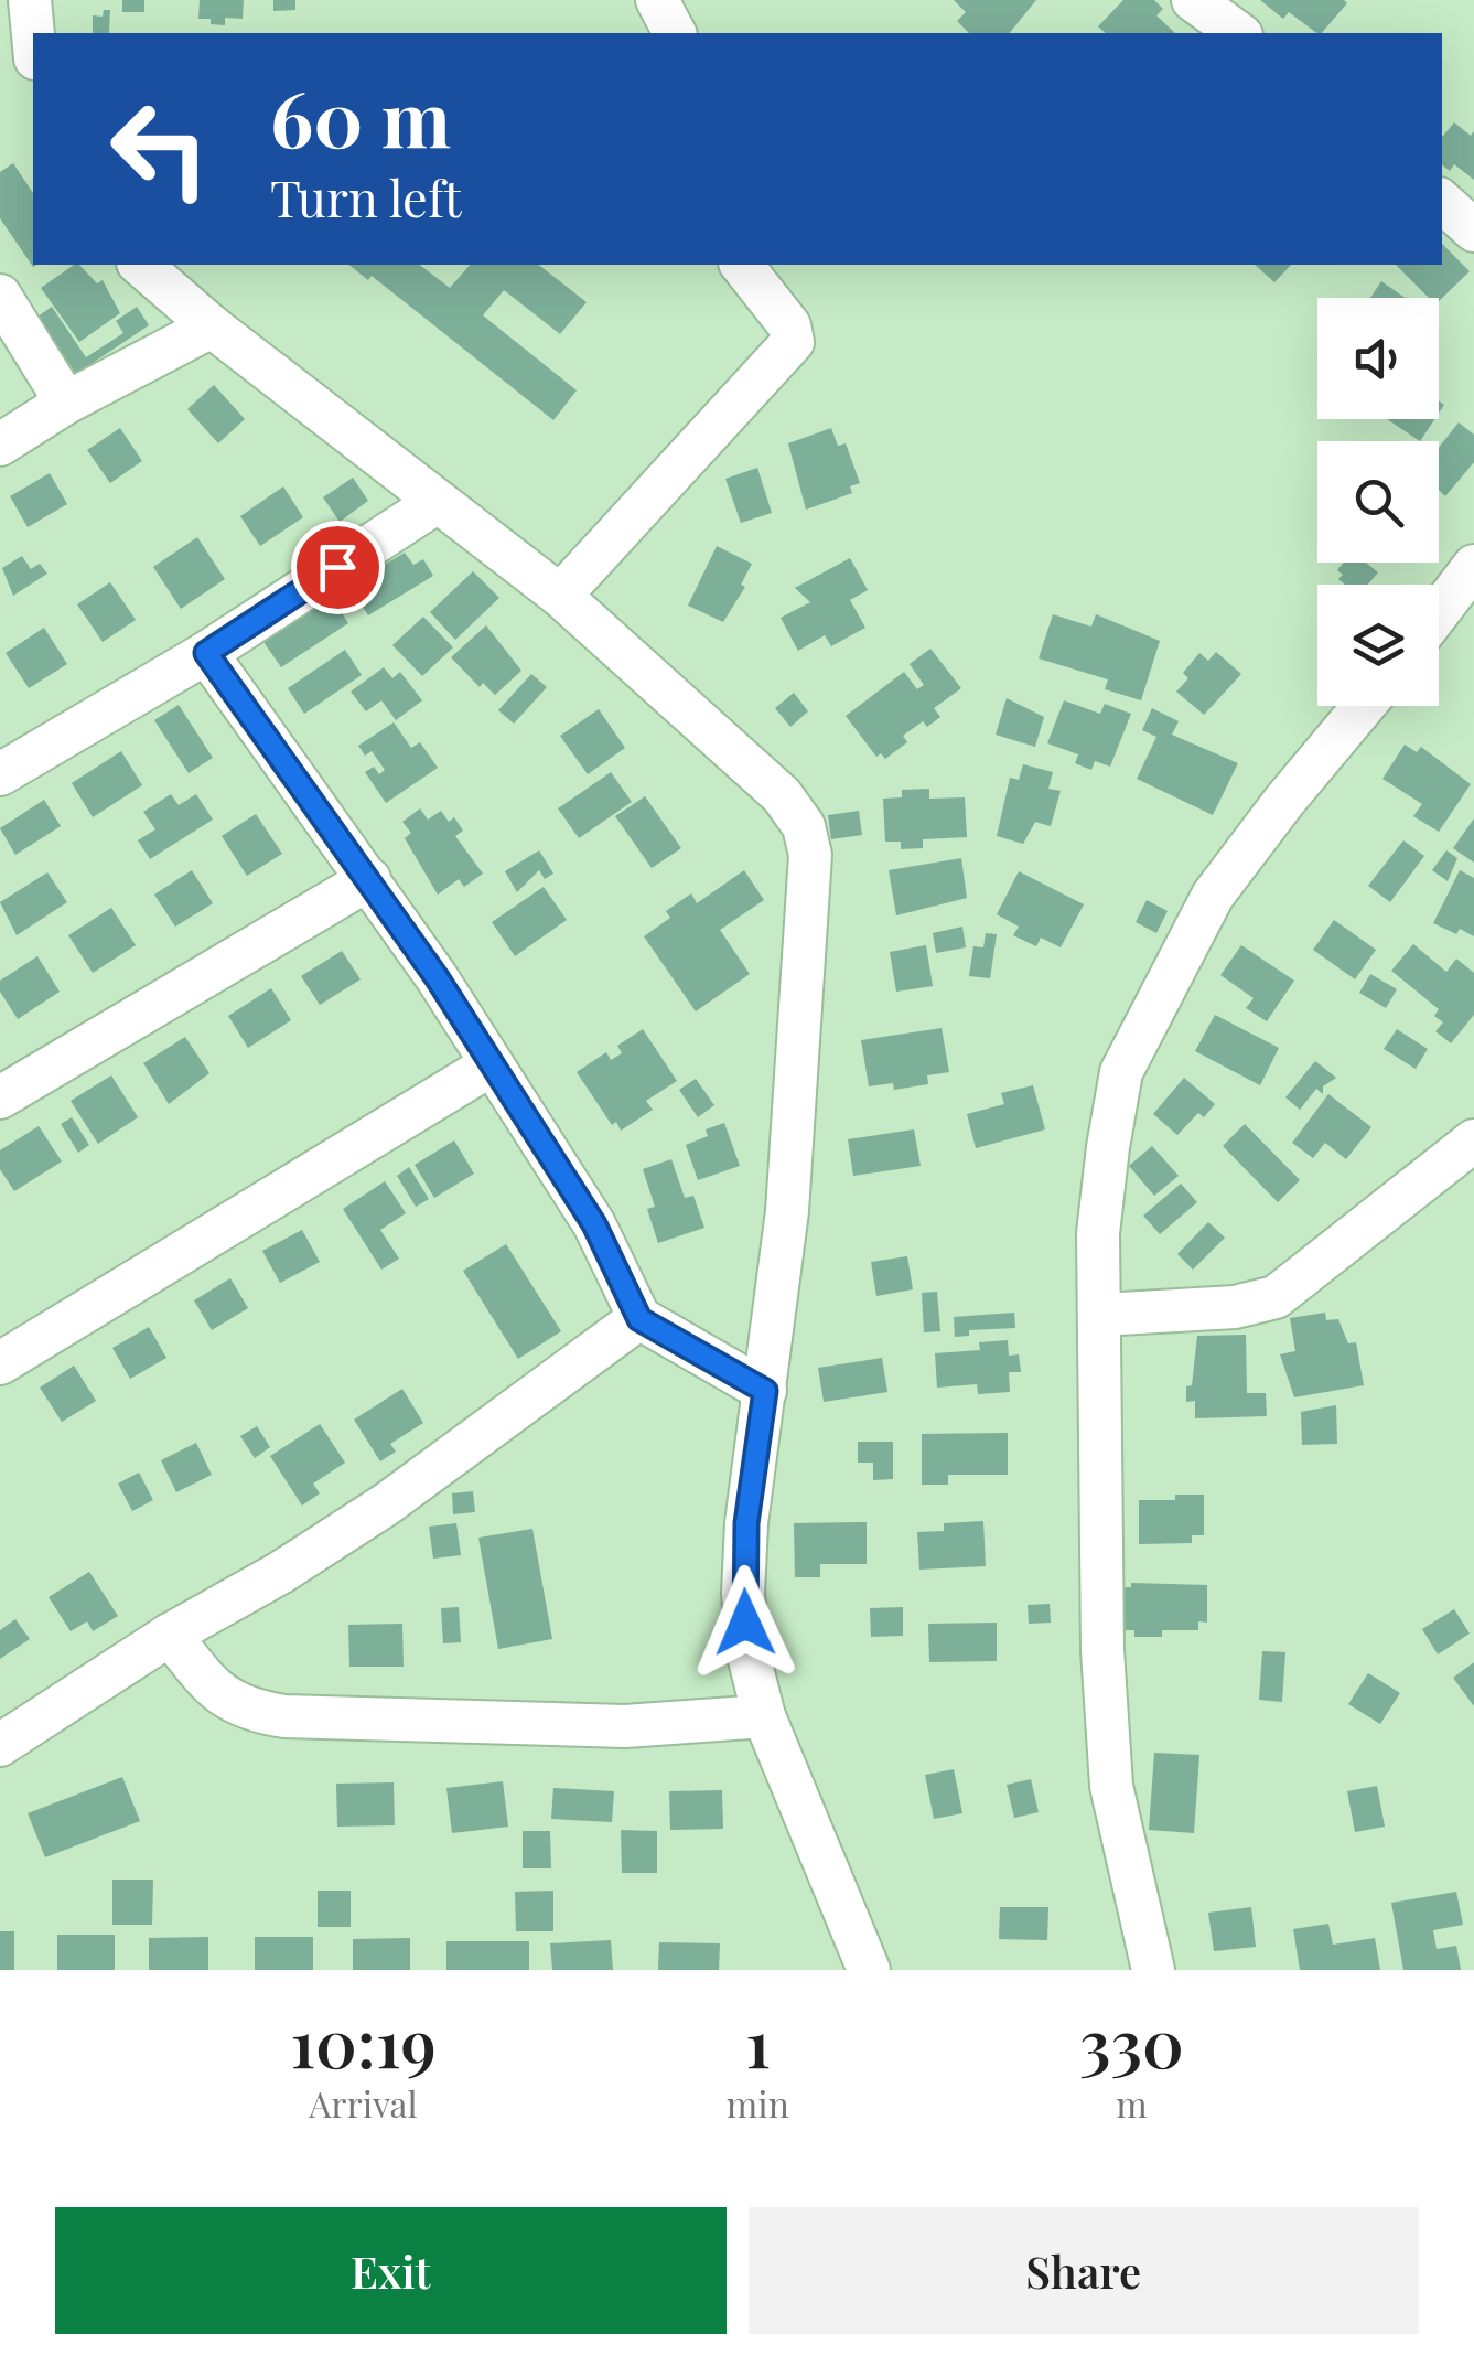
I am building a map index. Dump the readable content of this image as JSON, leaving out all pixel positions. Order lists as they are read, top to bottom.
{
  "page": {
    "turn": ["60 m", "Turn left"],
    "eta": [
      "10:19",
      "Arrival",
      "1",
      "min",
      "330",
      "m"
    ],
    "buttons": ["Exit", "Share"]
  }
}
